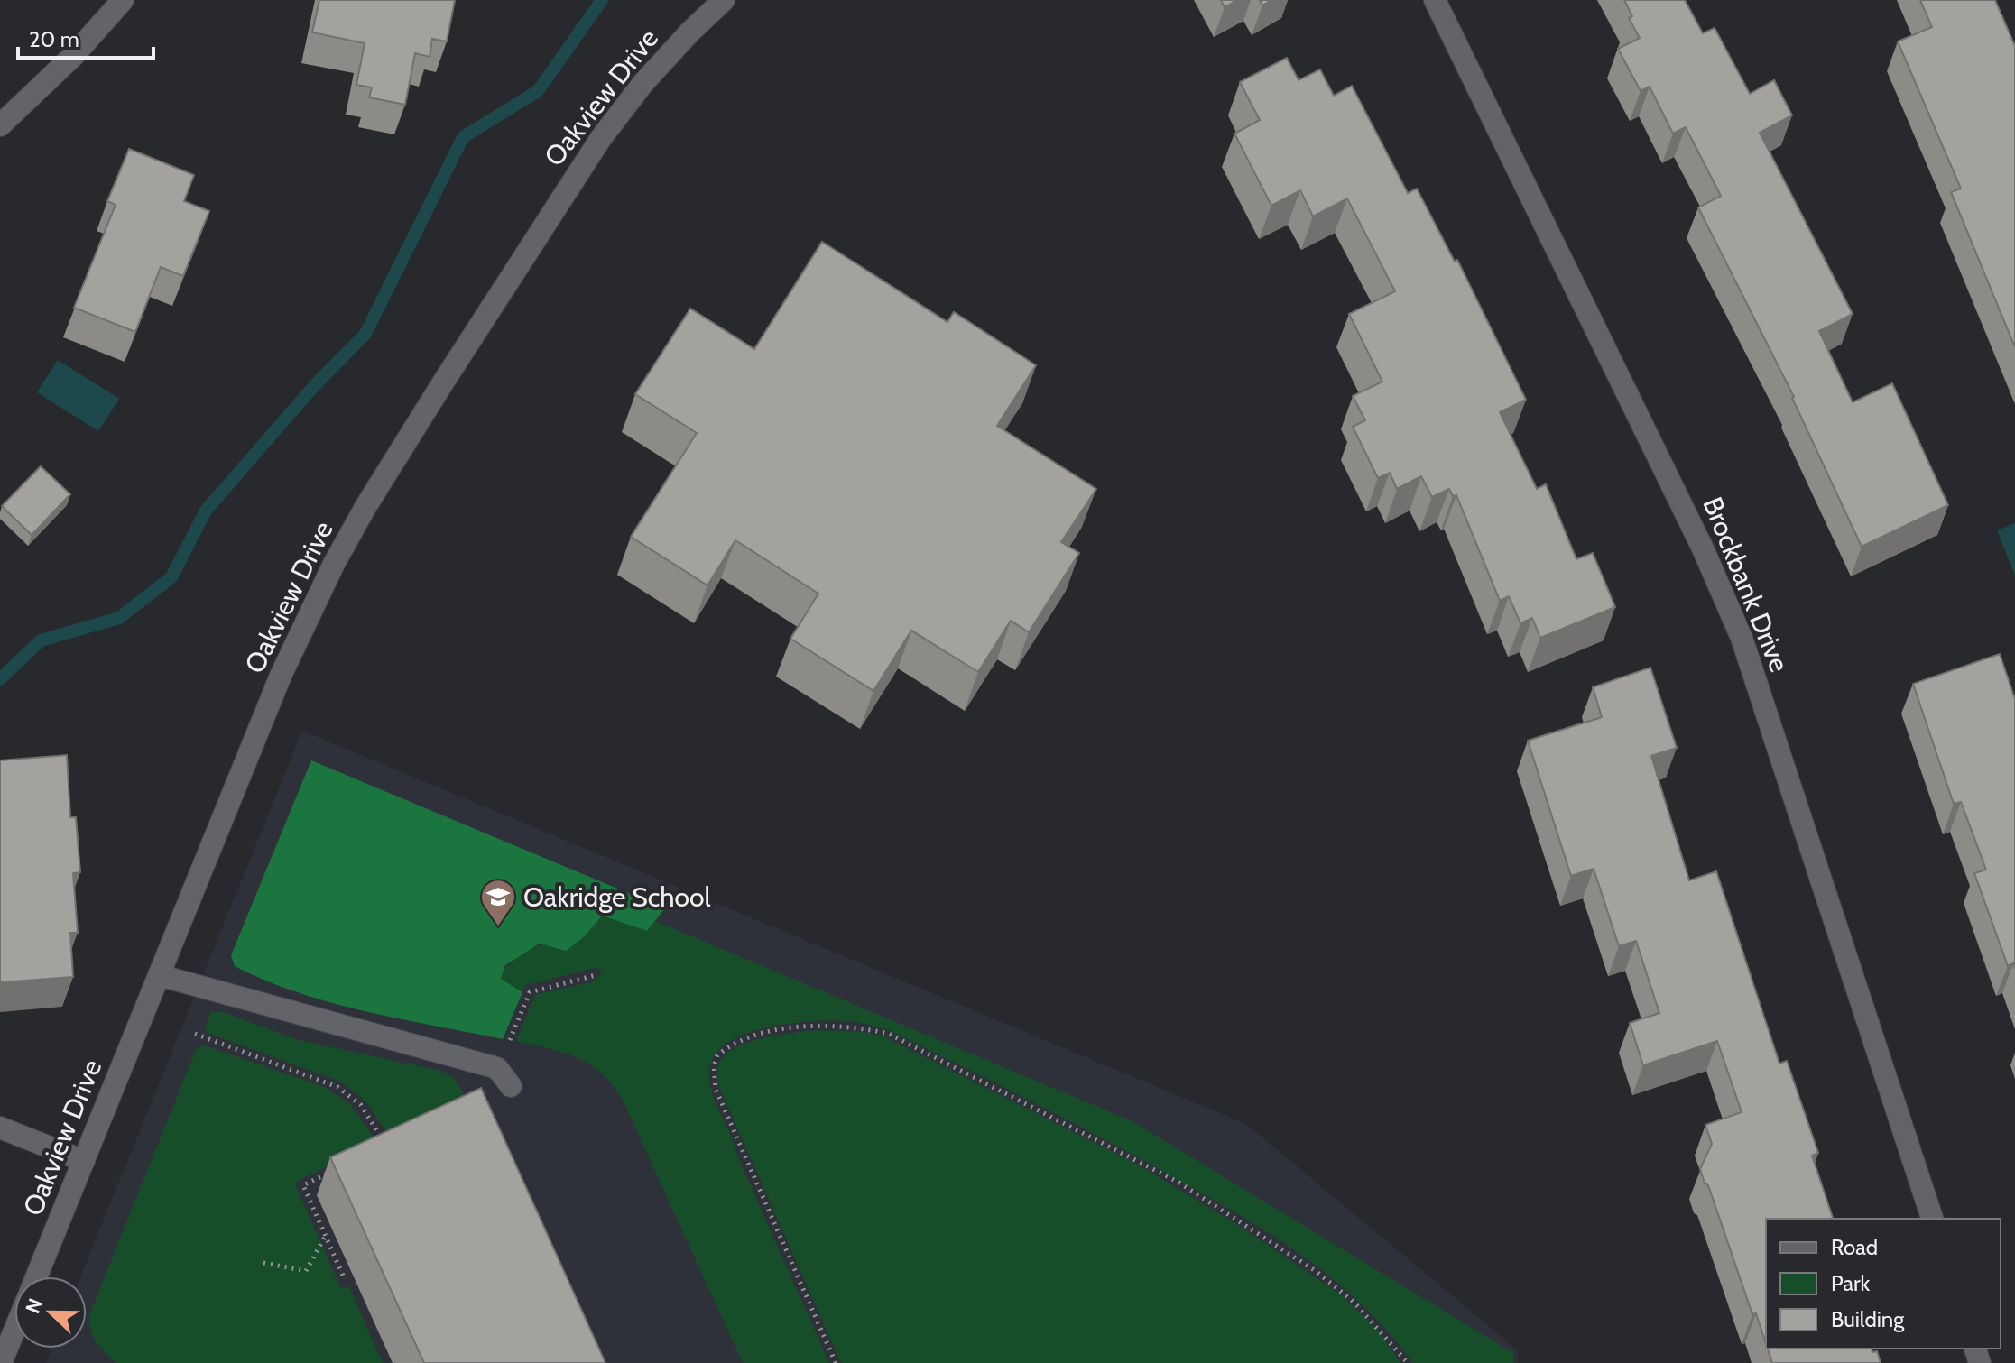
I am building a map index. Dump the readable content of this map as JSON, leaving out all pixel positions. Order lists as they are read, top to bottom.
{
  "streets": {
    "street": ["Oakview Drive", "Brockbank Drive"]
  },
  "places": {
    "school or university": ["Oakridge School"]
  },
  "legend": ["Road", "Park", "Building"],
  "scale_bar": "20 m",
  "north": "left"
}
